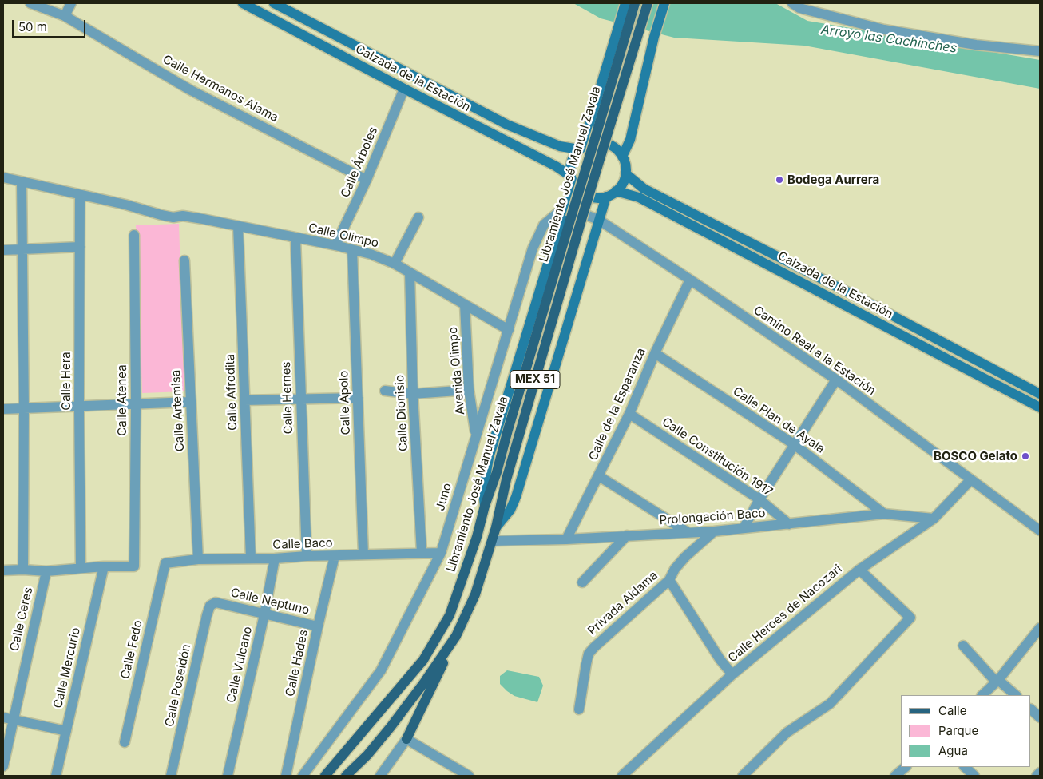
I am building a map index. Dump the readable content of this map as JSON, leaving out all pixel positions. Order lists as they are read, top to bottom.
{
  "streets": {
    "main road": ["Calzada de la Estación", "Libramiento José Manuel Zavala", "MEX 51"],
    "street": [
      "Calle Hermanos Alama",
      "Calle Árboles",
      "Calle Olimpo",
      "Camino Real a la Estación",
      "Avenida Olimpo",
      "Calle Hera",
      "Calle Afrodita",
      "Calle Hernes",
      "Calle Atenea",
      "Calle Apolo",
      "Calle de la Esparanza",
      "Calle Artemisa",
      "Calle Dionisio",
      "Calle Plan de Ayala",
      "Calle Constitución 1917",
      "Juno",
      "Prolongación Baco",
      "Calle Baco",
      "Calle Neptuno",
      "Privada Aldama",
      "Calle Heroes de Nacozari",
      "Calle Ceres",
      "Calle Fedo",
      "Calle Hades",
      "Calle Vulcano",
      "Calle Mercurio",
      "Calle Poseidón"
    ]
  },
  "crossings": [
    ["Calzada de la Estación", "Calle Árboles"],
    ["Calle Hermanos Alama", "Calle Árboles"],
    ["Calle Árboles", "Calle Olimpo"],
    ["Libramiento José Manuel Zavala", "Prolongación Baco"],
    ["Calle Olimpo", "Avenida Olimpo"],
    ["Calle Olimpo", "Calle Hera"],
    ["Calle Olimpo", "Calle Afrodita"],
    ["Calle Olimpo", "Calle Hernes"],
    ["Calle Olimpo", "Calle Apolo"],
    ["Calle Olimpo", "Calle Dionisio"],
    ["Calle Olimpo", "Juno"],
    ["Camino Real a la Estación", "Calle de la Esparanza"],
    ["Camino Real a la Estación", "Juno"],
    ["Camino Real a la Estación", "Calle Heroes de Nacozari"],
    ["Avenida Olimpo", "Juno"],
    ["Calle Afrodita", "Calle Baco"],
    ["Calle Hernes", "Calle Baco"],
    ["Calle Atenea", "Calle Mercurio"],
    ["Calle Apolo", "Calle Baco"],
    ["Calle de la Esparanza", "Calle Plan de Ayala"],
    ["Calle de la Esparanza", "Calle Constitución 1917"],
    ["Calle de la Esparanza", "Prolongación Baco"],
    ["Calle Artemisa", "Calle Baco"],
    ["Calle Dionisio", "Calle Baco"],
    ["Calle Plan de Ayala", "Prolongación Baco"],
    ["Calle Constitución 1917", "Prolongación Baco"],
    ["Juno", "Calle Baco"],
    ["Prolongación Baco", "Privada Aldama"],
    ["Prolongación Baco", "Calle Heroes de Nacozari"],
    ["Calle Baco", "Calle Fedo"],
    ["Calle Baco", "Calle Hades"],
    ["Calle Baco", "Calle Vulcano"],
    ["Calle Neptuno", "Calle Hades"],
    ["Calle Neptuno", "Calle Vulcano"],
    ["Calle Neptuno", "Calle Poseidón"]
  ],
  "water": ["Arroyo las Cachinches"],
  "places": ["Bodega Aurrera", "BOSCO Gelato"],
  "legend": ["Calle", "Parque", "Agua"],
  "scale_bar": "50 m"
}
